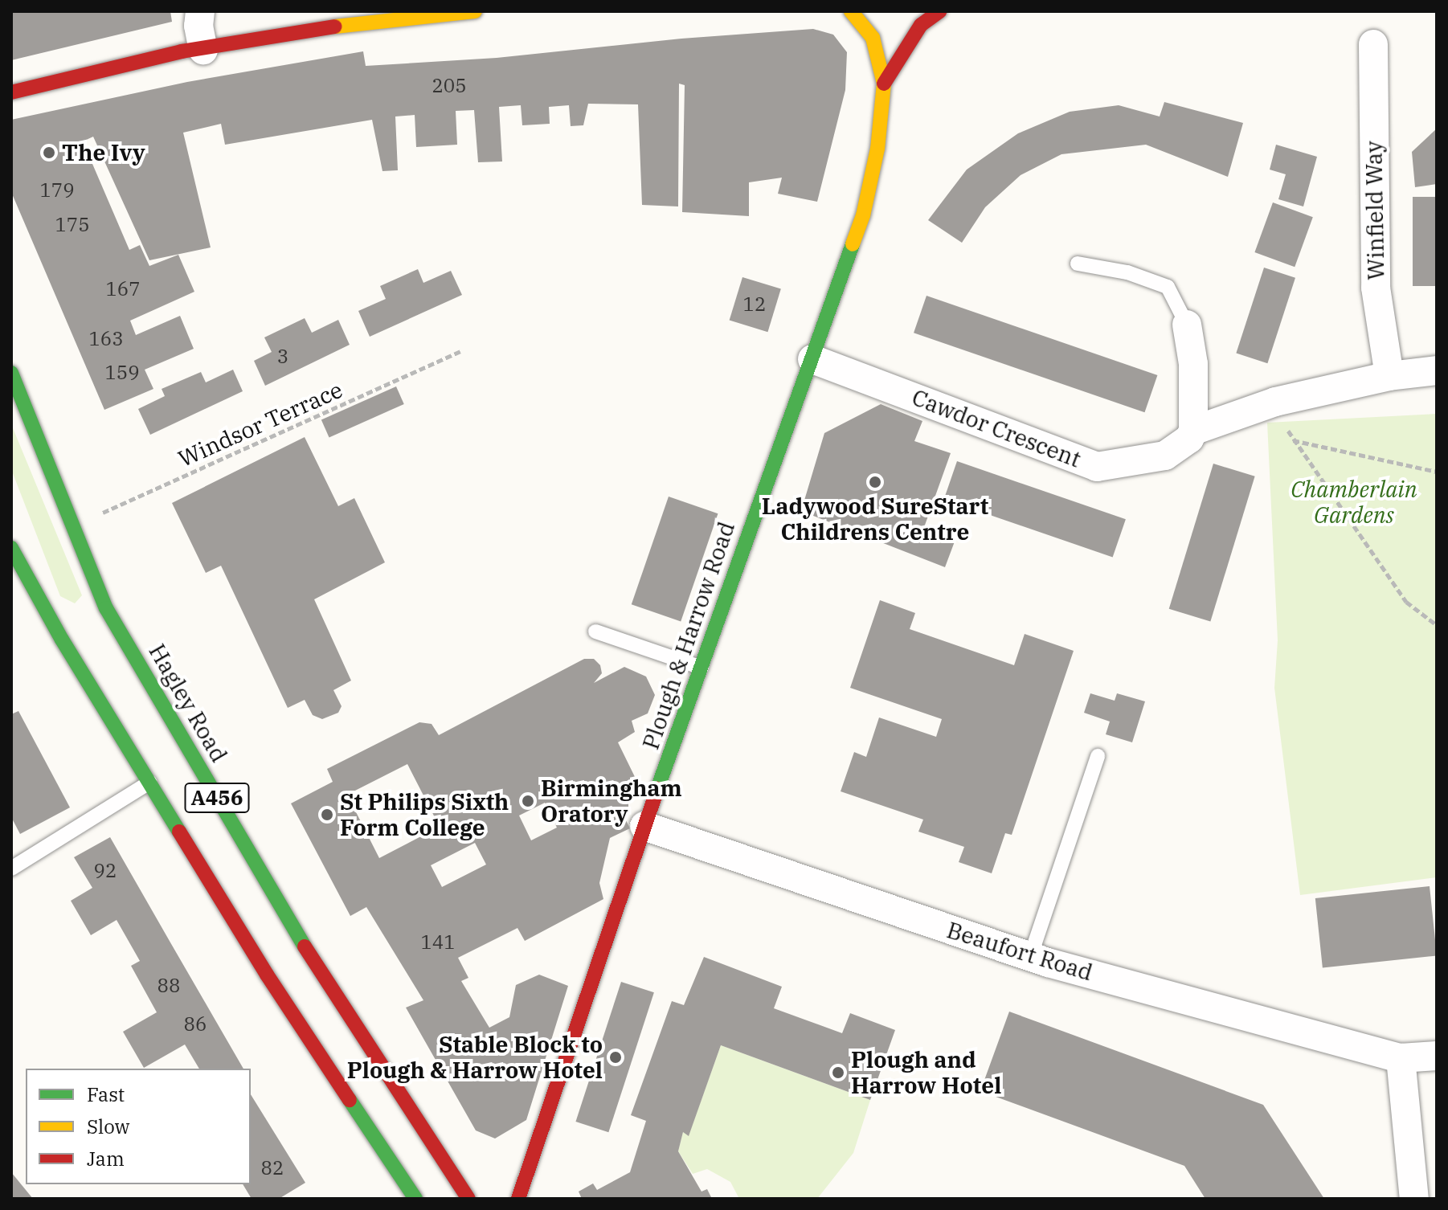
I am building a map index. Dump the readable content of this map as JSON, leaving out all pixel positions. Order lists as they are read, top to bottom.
{
  "streets": {
    "main road": ["Plough & Harrow Road", "Hagley Road", "A456"],
    "street": ["Winfield Way", "Cawdor Crescent", "Beaufort Road"],
    "path": ["Windsor Terrace"]
  },
  "crossings": [
    ["Winfield Way", "Cawdor Crescent"],
    ["Windsor Terrace", "Hagley Road"],
    ["Cawdor Crescent", "Plough & Harrow Road"],
    ["Plough & Harrow Road", "Beaufort Road"]
  ],
  "parks": ["Chamberlain Gardens"],
  "places": [
    "The Ivy",
    "Ladywood SureStart Childrens Centre",
    "Birmingham Oratory",
    "St Philips Sixth Form College",
    "Stable Block to Plough & Harrow Hotel",
    "Plough and Harrow Hotel"
  ],
  "house_numbers": [
    "205",
    "179",
    "175",
    "167",
    "12",
    "163",
    "3",
    "159",
    "92",
    "141",
    "88",
    "86",
    "82"
  ],
  "legend": ["Fast", "Slow", "Jam"]
}
